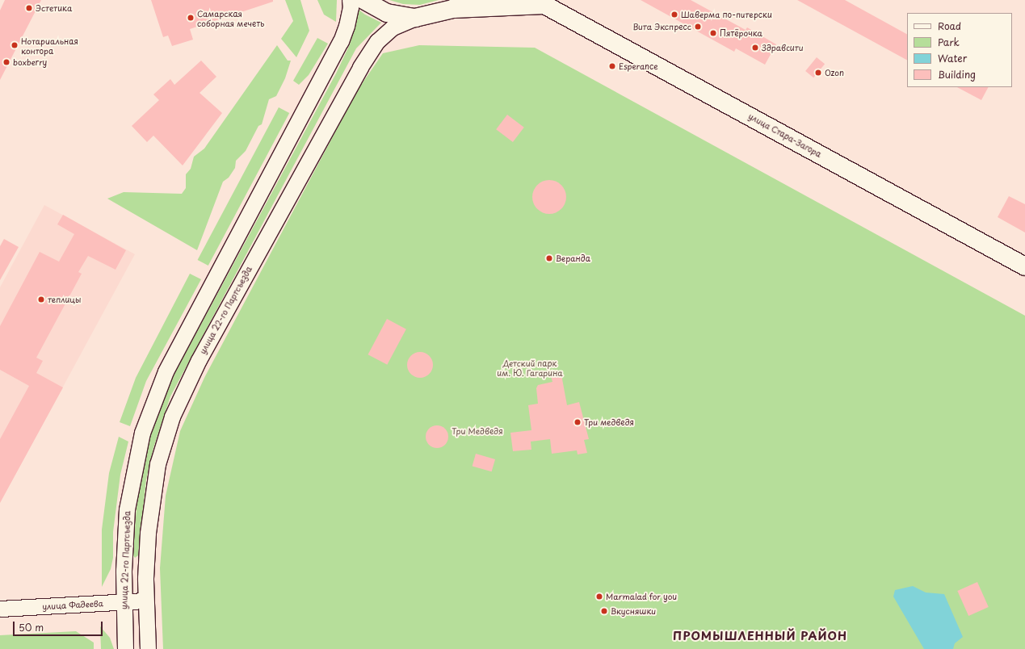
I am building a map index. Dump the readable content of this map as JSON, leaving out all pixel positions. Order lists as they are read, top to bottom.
{
  "streets": {
    "main road": ["улица Стара-Загора"],
    "street": ["улица 22-го Партсъезда", "улица Фадеева"]
  },
  "crossings": [
    ["улица Стара-Загора", "улица 22-го Партсъезда"],
    ["улица 22-го Партсъезда", "улица Фадеева"]
  ],
  "districts": ["ПРОМЫШЛЕННЫЙ РАЙОН"],
  "parks": ["Детский парк им. Ю. Гагарина", "Три Медведя"],
  "places": [
    "Эстетика",
    "Шаверма по-питерски",
    "Самарская соборная мечеть",
    "Вита Экспресс",
    "Пятёрочка",
    "Нотариальная контора",
    "Здравсити",
    "boxberry",
    "Esperance",
    "Ozon",
    "Веранда",
    "теплицы",
    "Три медведя",
    "Marmalad for you",
    "Вкусняшки"
  ],
  "legend": [
    "Road",
    "Park",
    "Water",
    "Building"
  ],
  "scale_bar": "50 m"
}
